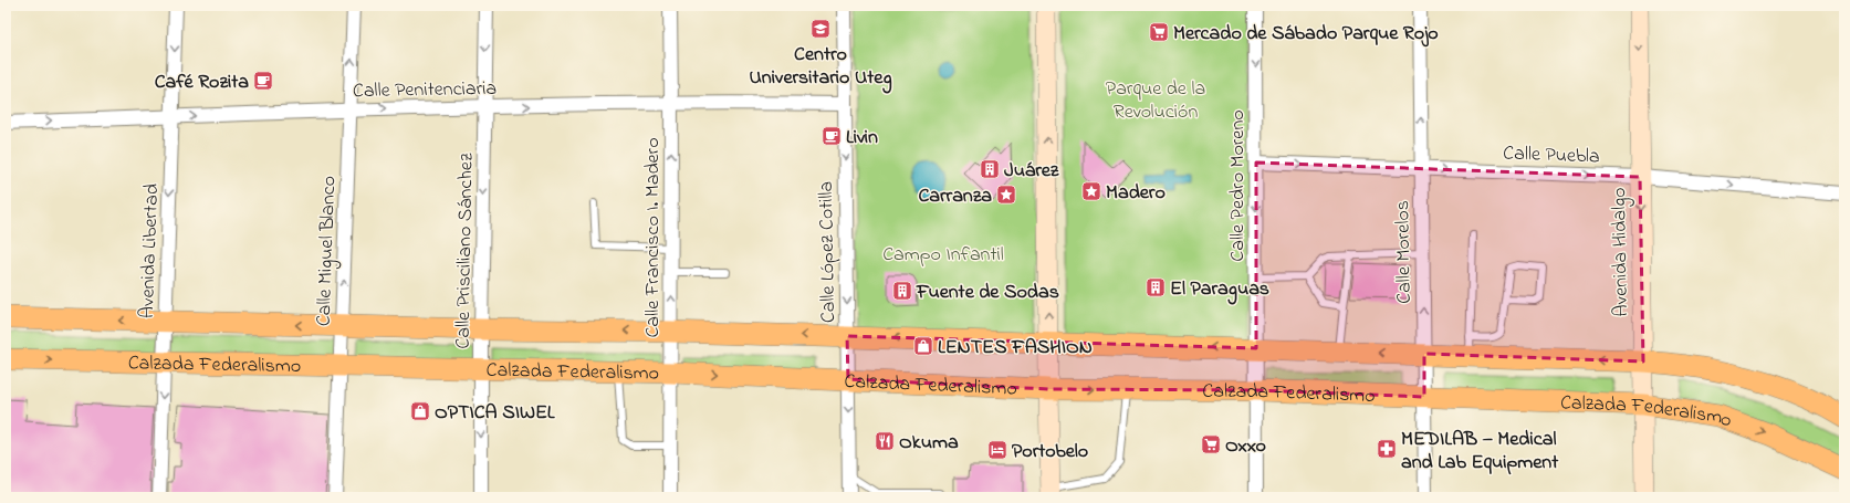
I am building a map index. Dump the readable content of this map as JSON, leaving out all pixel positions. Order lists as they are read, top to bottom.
{
  "streets": {
    "main road": ["Avenida Hidalgo", "Calzada Federalismo"],
    "street": [
      "Calle Penitenciaria",
      "Calle Puebla",
      "Calle Pedro Moreno",
      "Calle Francisco I. Madero",
      "Avenida Libertad",
      "Calle Miguel Blanco",
      "Calle Prisciliano Sánchez",
      "Calle López Cotilla",
      "Calle Morelos"
    ]
  },
  "crossings": [
    ["Calle Penitenciaria", "Calle Francisco I. Madero"],
    ["Calle Penitenciaria", "Avenida Libertad"],
    ["Calle Penitenciaria", "Calle Miguel Blanco"],
    ["Calle Penitenciaria", "Calle Prisciliano Sánchez"],
    ["Calle Penitenciaria", "Calle López Cotilla"],
    ["Calle Puebla", "Calle Pedro Moreno"],
    ["Calle Puebla", "Calle Morelos"],
    ["Calle Puebla", "Avenida Hidalgo"],
    ["Calle Pedro Moreno", "Calzada Federalismo"],
    ["Calle Francisco I. Madero", "Calzada Federalismo"],
    ["Avenida Libertad", "Calzada Federalismo"],
    ["Calle Miguel Blanco", "Calzada Federalismo"],
    ["Calle Prisciliano Sánchez", "Calzada Federalismo"],
    ["Calle López Cotilla", "Calzada Federalismo"],
    ["Calle Morelos", "Calzada Federalismo"],
    ["Avenida Hidalgo", "Calzada Federalismo"]
  ],
  "one_way": [
    "Calle Penitenciaria",
    "Calle Puebla",
    "Calle Pedro Moreno",
    "Calle Francisco I. Madero",
    "Avenida Libertad",
    "Calle Miguel Blanco",
    "Calle Prisciliano Sánchez",
    "Calle López Cotilla",
    "Calle Morelos",
    "Avenida Hidalgo"
  ],
  "parks": ["Parque de la Revolución", "Campo Infantil"],
  "places": {
    "school or university": ["Centro Universitario Uteg"],
    "supermarket": ["Mercado de Sábado Parque Rojo", "Oxxo"],
    "cafe": ["Café Rozita", "Livin"],
    "building": ["Juárez", "El Paraguas", "Fuente de Sodas"],
    "place": ["Madero", "Carranza"],
    "shop": ["LENTES FASHION", "OPTICA SIWEL"],
    "restaurant": ["Okuma"],
    "pharmacy": ["MEDILAB — Medical and Lab Equipment"],
    "hotel": ["Portobelo"]
  }
}
